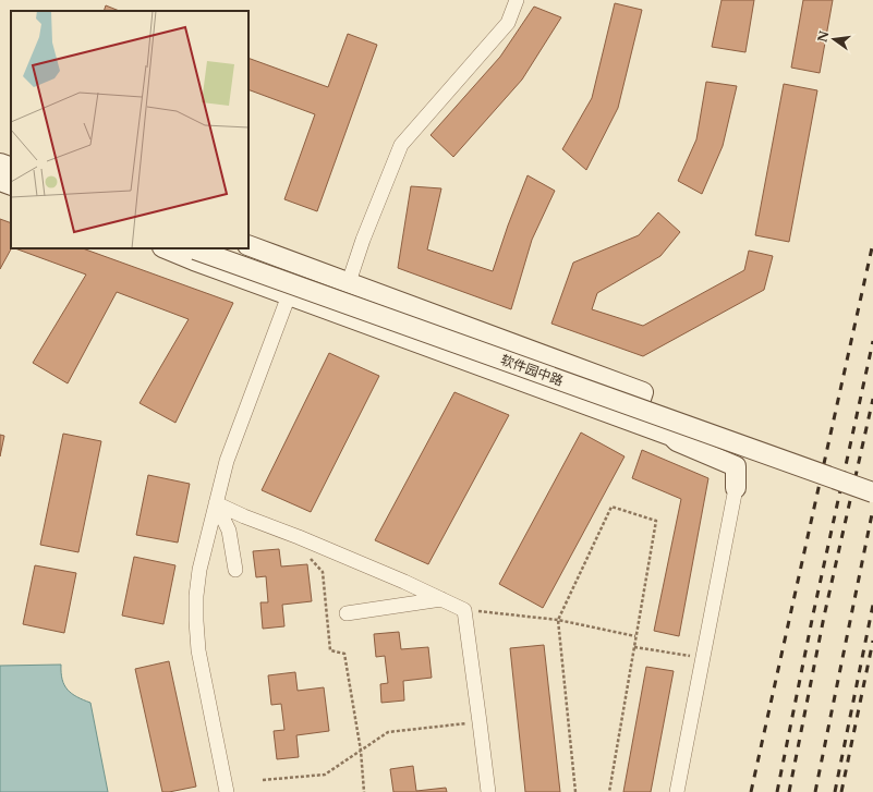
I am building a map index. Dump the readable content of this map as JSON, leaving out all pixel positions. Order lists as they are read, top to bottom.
{
  "streets": {
    "main road": ["软件园中路"]
  },
  "north": "left"
}
